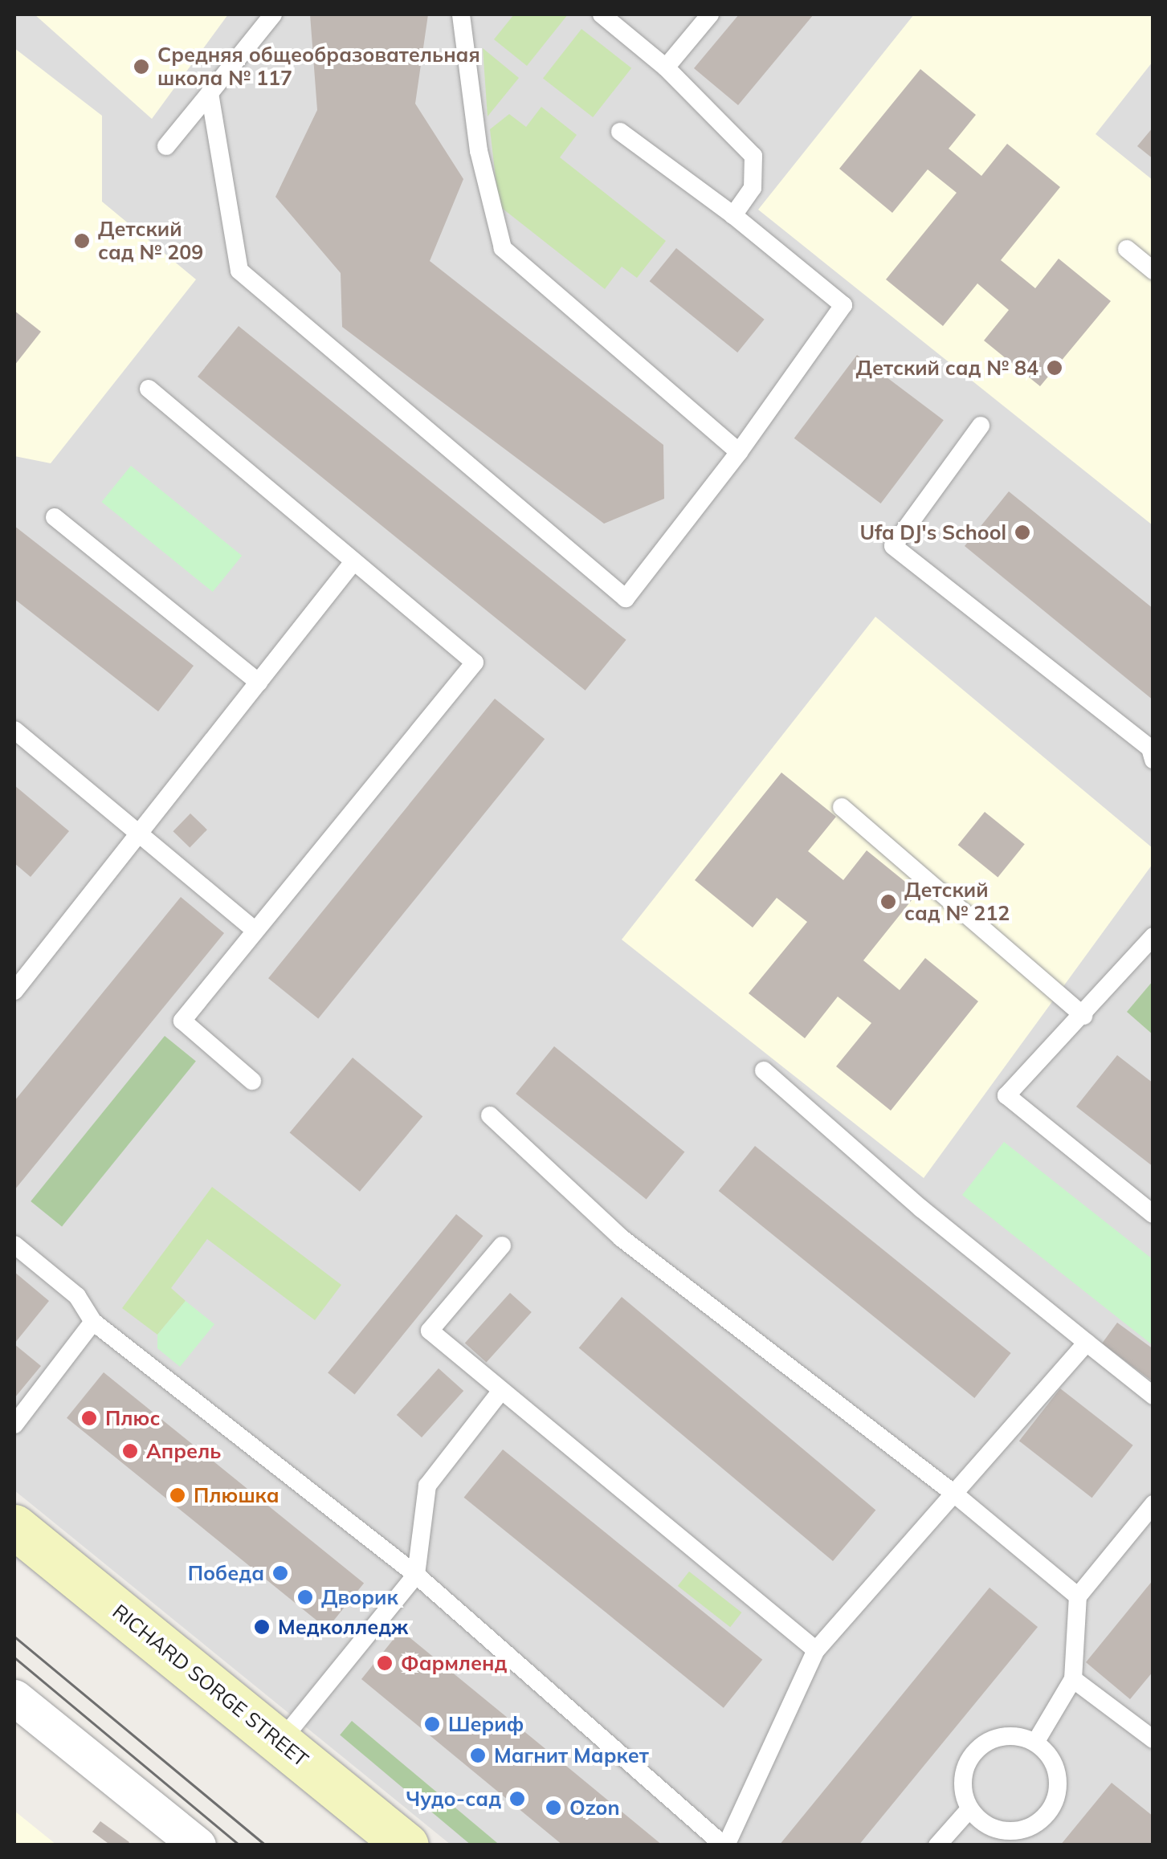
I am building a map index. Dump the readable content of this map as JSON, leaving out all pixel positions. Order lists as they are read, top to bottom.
{
  "streets": {
    "main road": ["RICHARD SORGE STREET"]
  },
  "places": [
    "Средняя общеобразовательная школа № 117",
    "Детский сад № 209",
    "Детский сад № 84",
    "Ufa DJ's School",
    "Детский сад № 212",
    "Плюс",
    "Апрель",
    "Плюшка",
    "Победа",
    "Дворик",
    "Медколледж",
    "Фармленд",
    "Шериф",
    "Магнит Маркет",
    "Чудо-сад",
    "Ozon"
  ]
}
